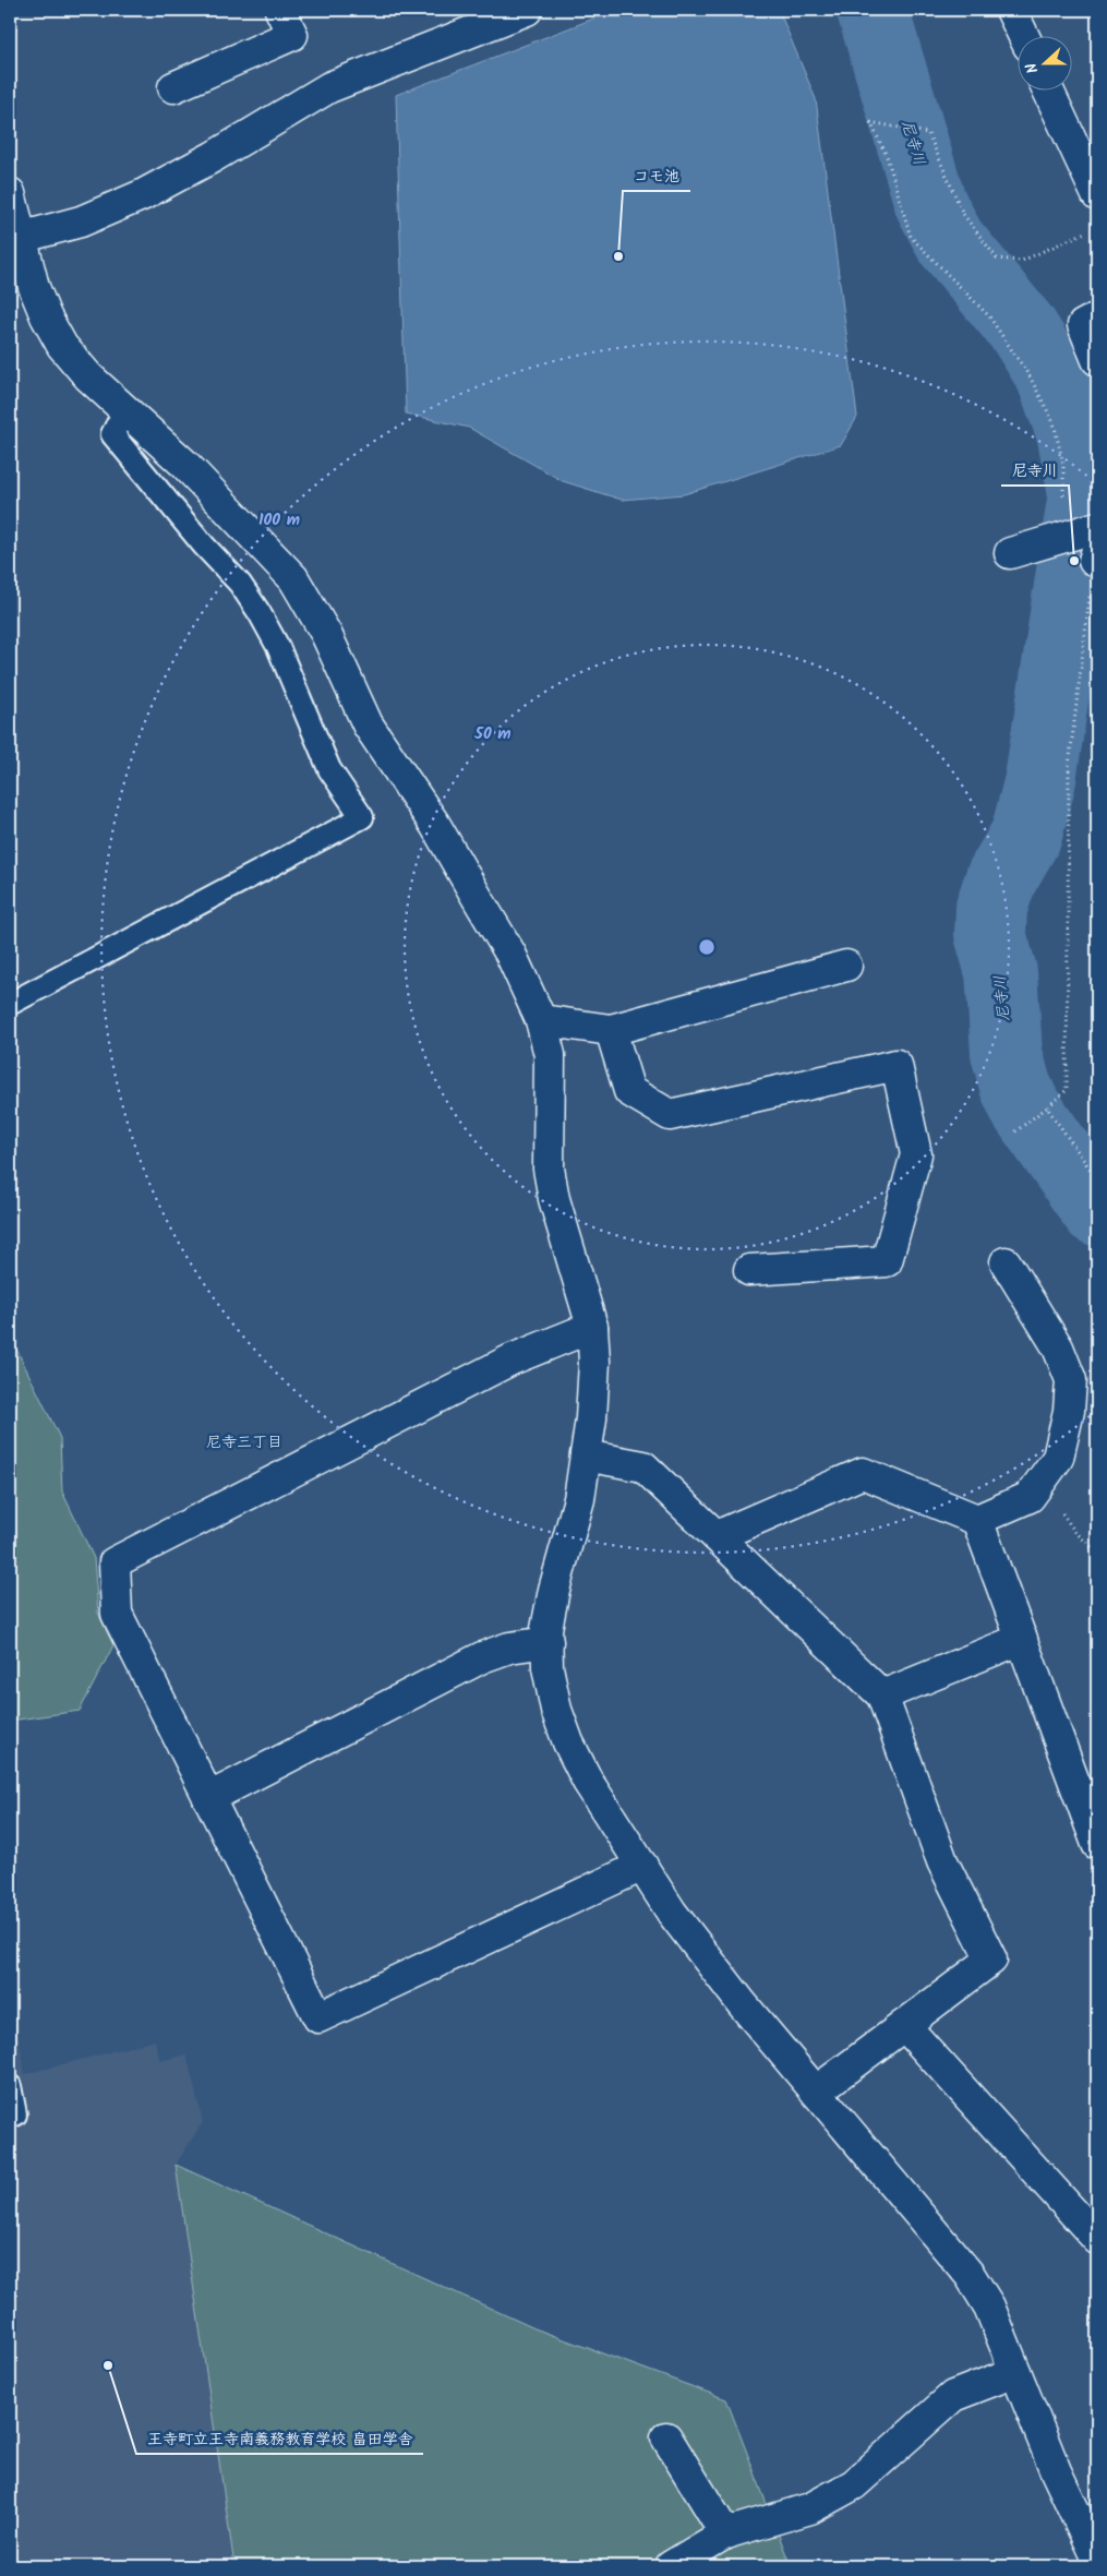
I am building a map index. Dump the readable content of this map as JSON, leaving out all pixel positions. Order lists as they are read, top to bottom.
{
  "districts": ["尼寺三丁目"],
  "water": ["尼寺川"],
  "places": ["コモ池", "尼寺川", "王寺町立王寺南義務教育学校 畠田学舎"],
  "north": "left",
  "rings": ["100 m", "50 m"]
}
